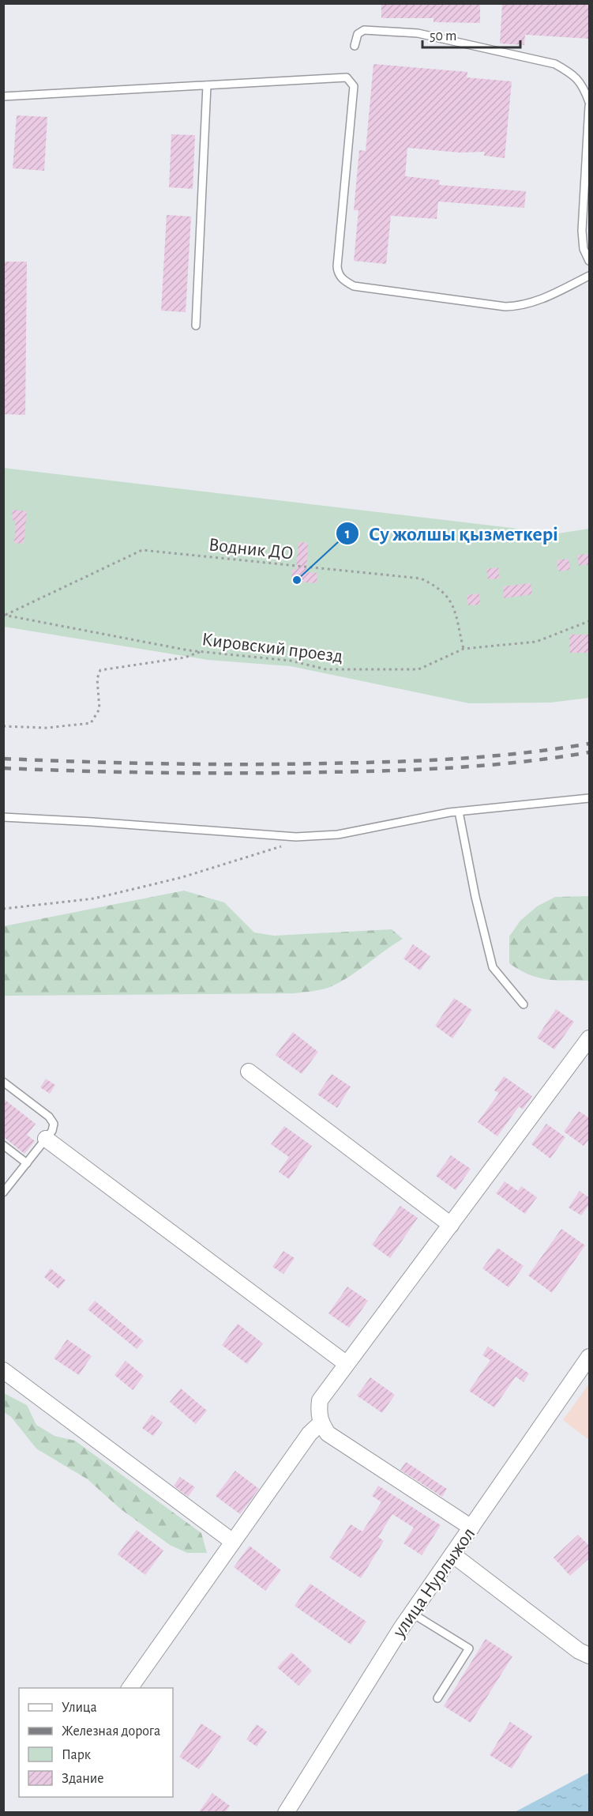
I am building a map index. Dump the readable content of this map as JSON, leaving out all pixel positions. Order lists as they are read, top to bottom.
{
  "streets": {
    "street": ["улица Нурлыжол"],
    "path": ["Водник ДО", "Кировский проезд"]
  },
  "crossings": [
    ["Водник ДО", "Кировский проезд"]
  ],
  "places": ["Су жолшы қызметкері"],
  "legend": [
    "Улица",
    "Железная дорога",
    "Парк",
    "Здание"
  ],
  "scale_bar": "50 m"
}
